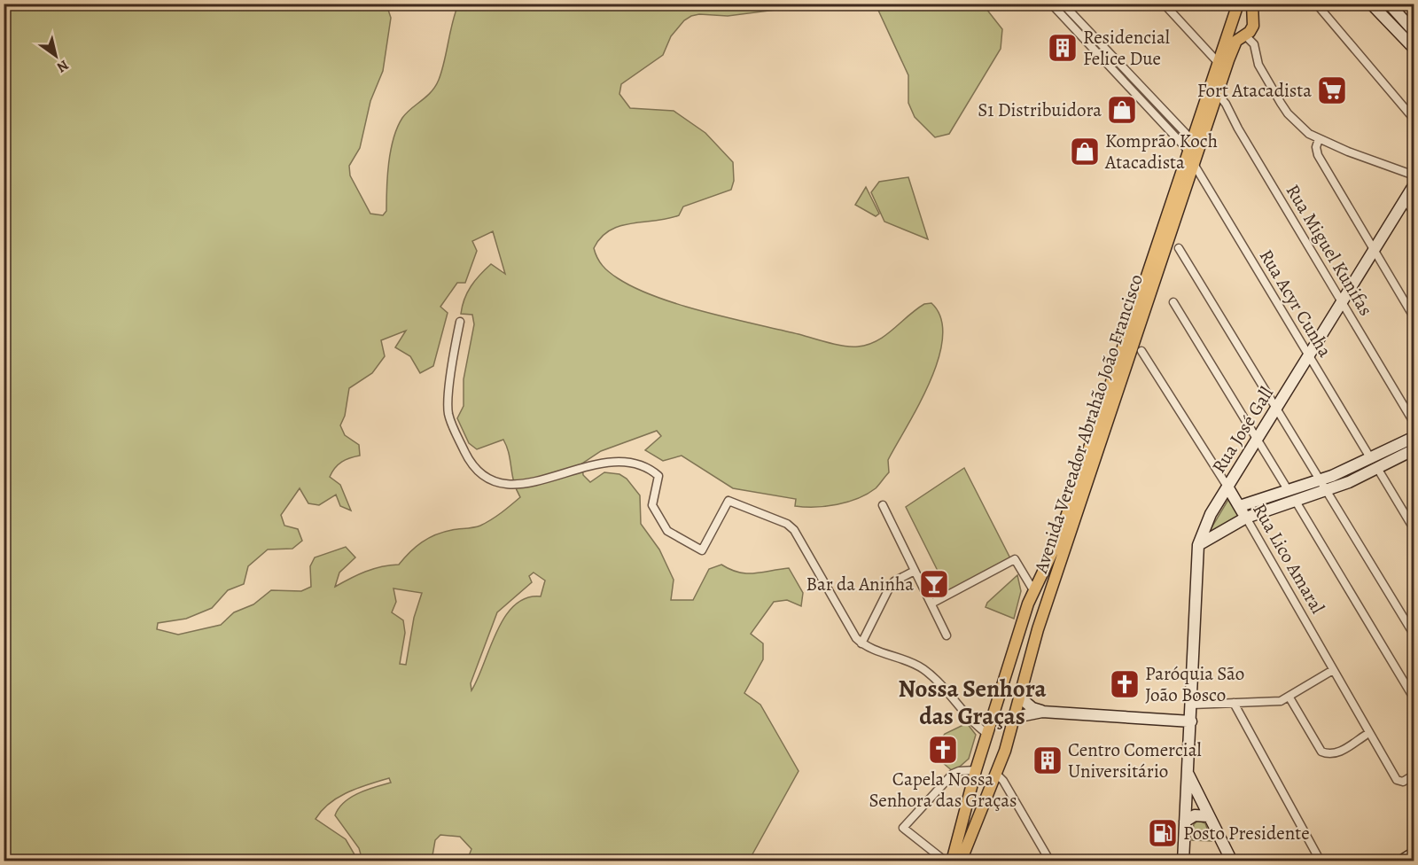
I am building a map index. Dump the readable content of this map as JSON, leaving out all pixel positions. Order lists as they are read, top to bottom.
{
  "streets": {
    "main road": ["Avenida Vereador Abrahão João Francisco", "Rua José Gall", "Rua Lico Amaral"],
    "street": ["Rua Miguel Kunifas", "Rua Acyr Cunha"]
  },
  "crossings": [
    ["Rua Miguel Kunifas", "Avenida Vereador Abrahão João Francisco"],
    ["Rua Miguel Kunifas", "Rua José Gall"],
    ["Rua Acyr Cunha", "Avenida Vereador Abrahão João Francisco"],
    ["Rua Acyr Cunha", "Rua José Gall"],
    ["Rua José Gall", "Rua Lico Amaral"]
  ],
  "districts": ["Nossa Senhora das Graças"],
  "places": {
    "building": ["Residencial Felice Due", "Centro Comercial Universitário"],
    "supermarket": ["Fort Atacadista"],
    "shop": ["S1 Distribuidora", "Komprão Koch Atacadista"],
    "bar": ["Bar da Aninha"],
    "church": ["Paróquia São João Bosco", "Capela Nossa Senhora das Graças"],
    "fuel station": ["Posto Presidente"]
  },
  "north": "bottom right"
}
